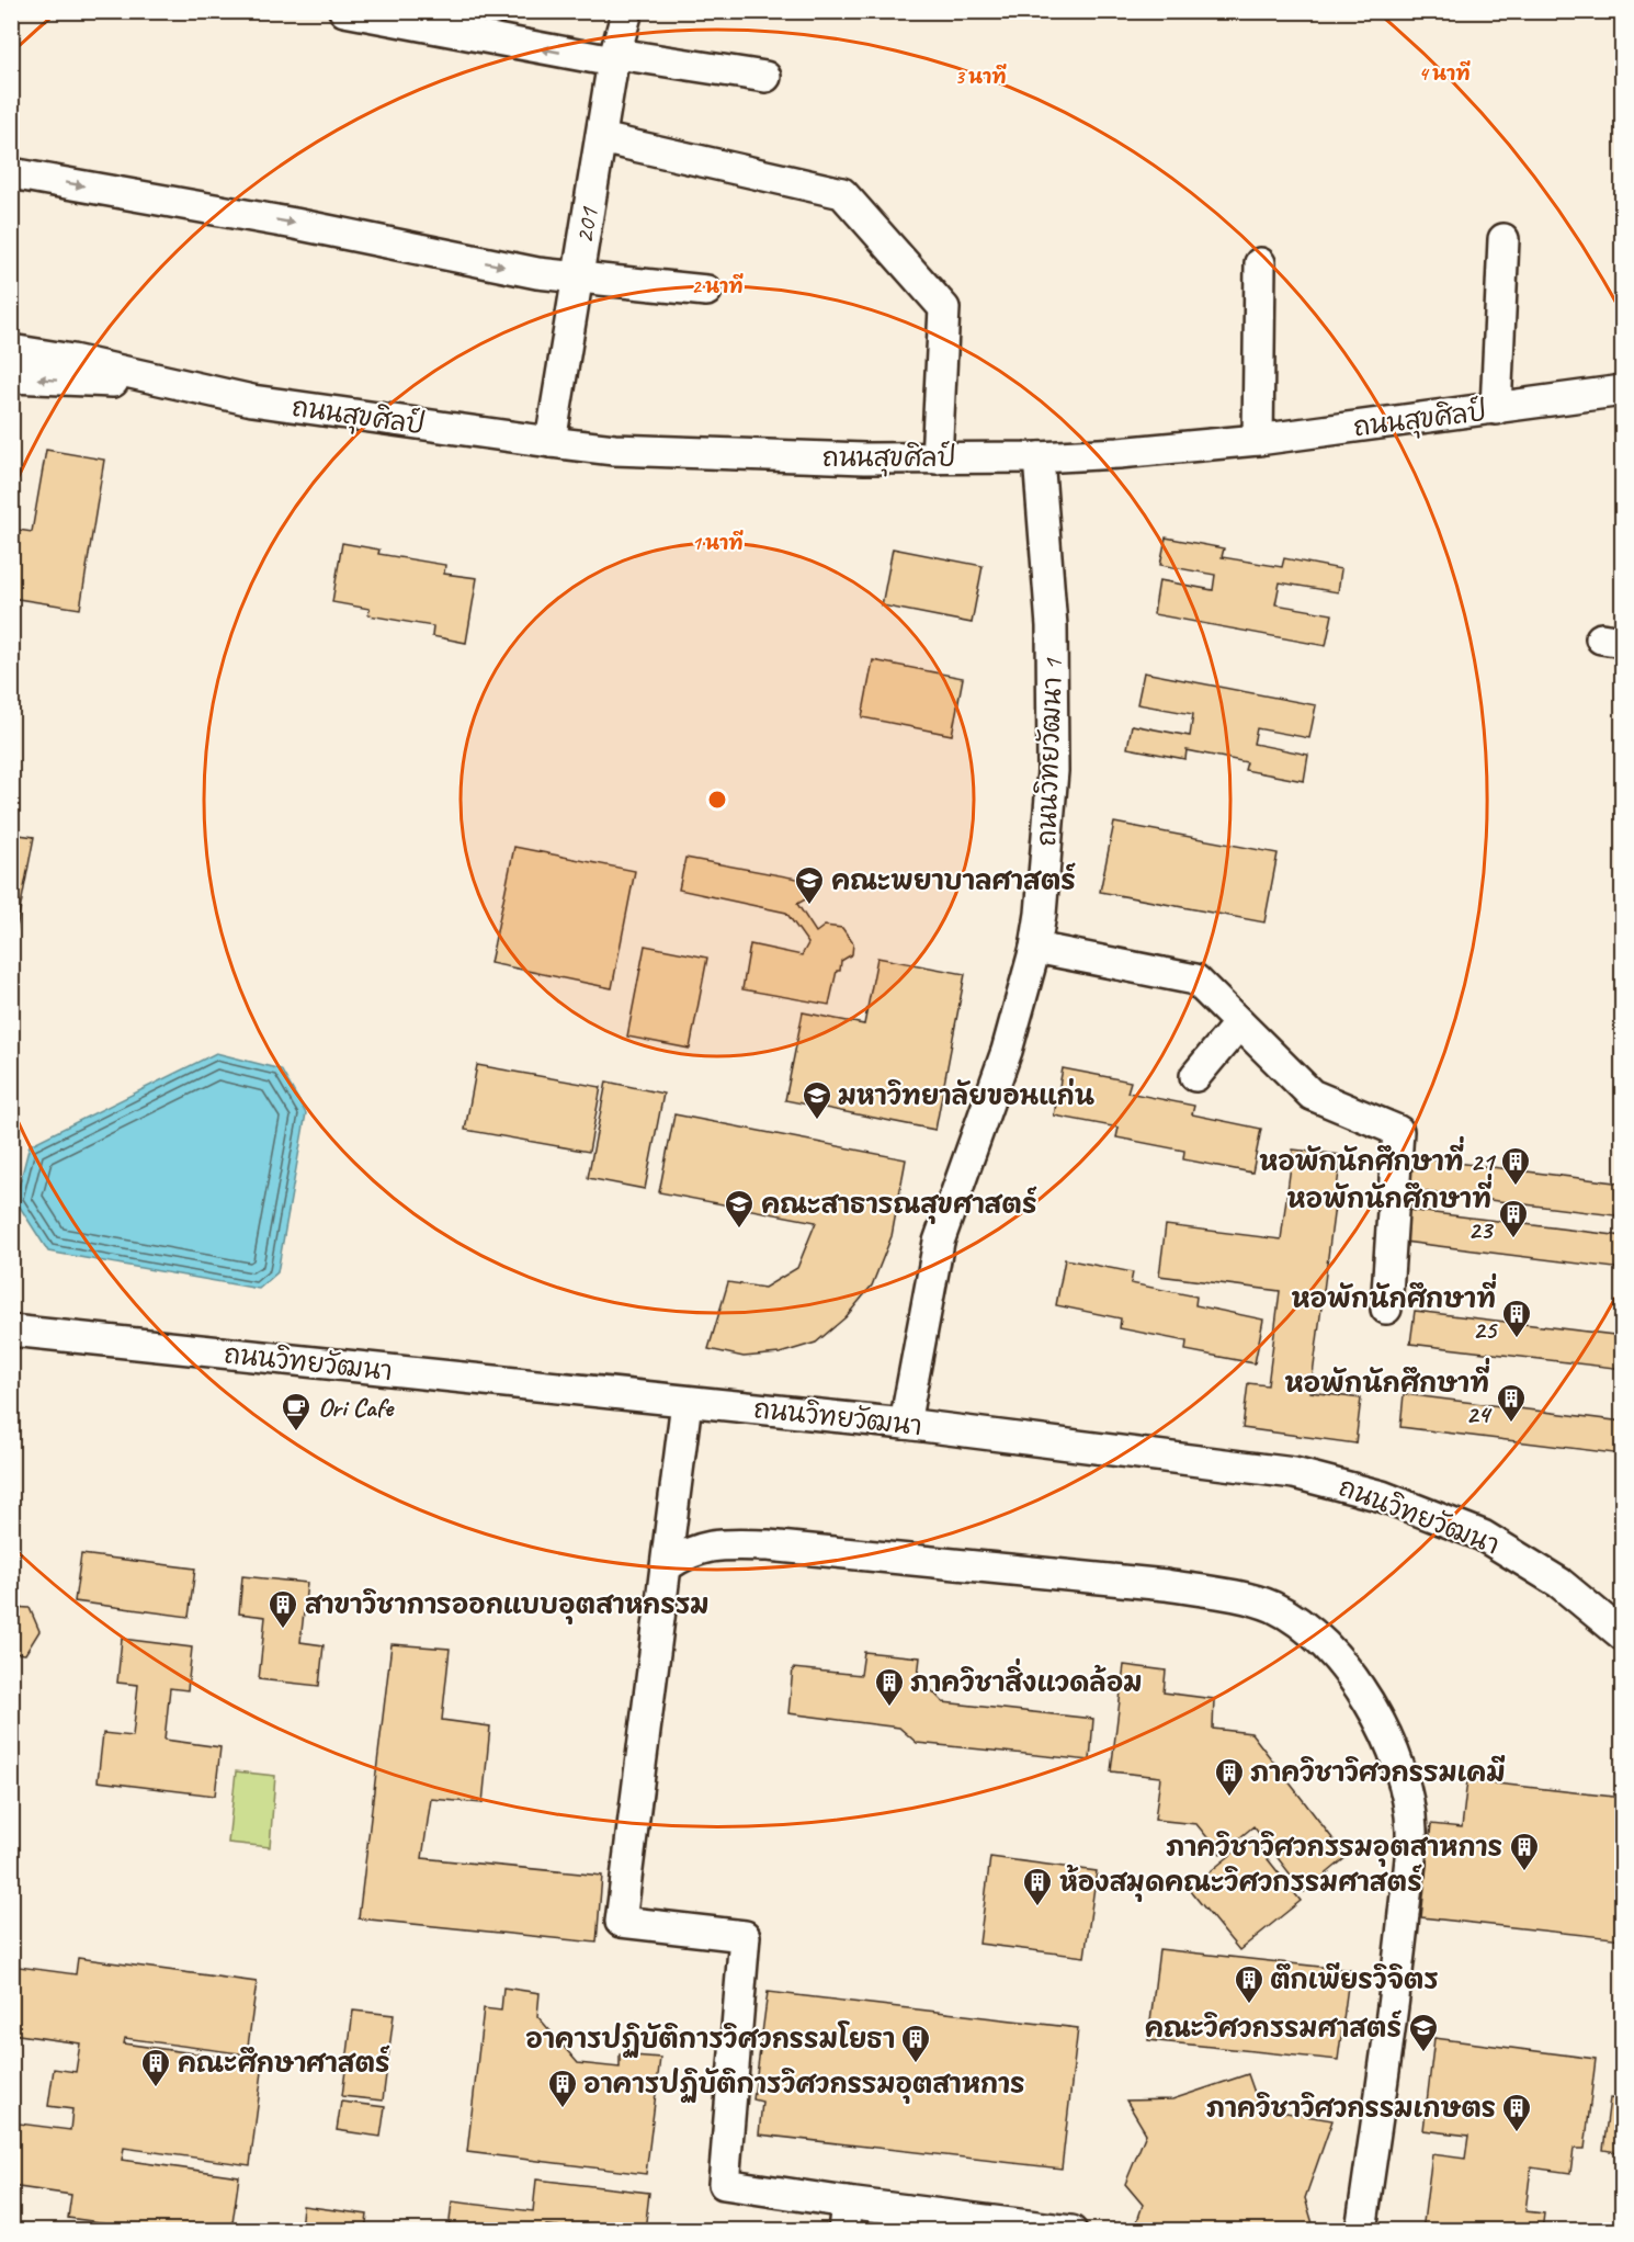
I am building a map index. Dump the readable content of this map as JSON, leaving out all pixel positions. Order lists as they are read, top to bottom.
{
  "streets": {
    "street": [
      "201",
      "ถนนสุขศิลป์",
      "ถนนวิทยวัฒนา 1",
      "ถนนวิทยวัฒนา"
    ]
  },
  "crossings": [
    ["201", "ถนนสุขศิลป์"],
    ["ถนนสุขศิลป์", "ถนนวิทยวัฒนา 1"],
    ["ถนนวิทยวัฒนา 1", "ถนนวิทยวัฒนา"]
  ],
  "places": {
    "school or university": [
      "คณะพยาบาลศาสตร์",
      "มหาวิทยาลัยขอนแก่น",
      "คณะสาธารณสุขศาสตร์",
      "คณะวิศวกรรมศาสตร์"
    ],
    "building": [
      "หอพักนักศึกษาที่ 21",
      "หอพักนักศึกษาที่ 23",
      "หอพักนักศึกษาที่ 25",
      "หอพักนักศึกษาที่ 24",
      "สาขาวิชาการออกแบบอุตสาหกรรม",
      "ภาควิชาสิ่งแวดล้อม",
      "ภาควิชาวิศวกรรมเคมี",
      "ภาควิชาวิศวกรรมอุตสาหการ",
      "ห้องสมุดคณะวิศวกรรมศาสตร์",
      "ตึกเพียรวิจิตร",
      "อาคารปฏิบัติการวิศวกรรมโยธา",
      "คณะศึกษาศาสตร์",
      "อาคารปฏิบัติการวิศวกรรมอุตสาหการ",
      "ภาควิชาวิศวกรรมเกษตร"
    ],
    "cafe": ["Ori Cafe"]
  },
  "rings": [
    "4 นาที",
    "3 นาที",
    "2 นาที",
    "1 นาที"
  ]
}
